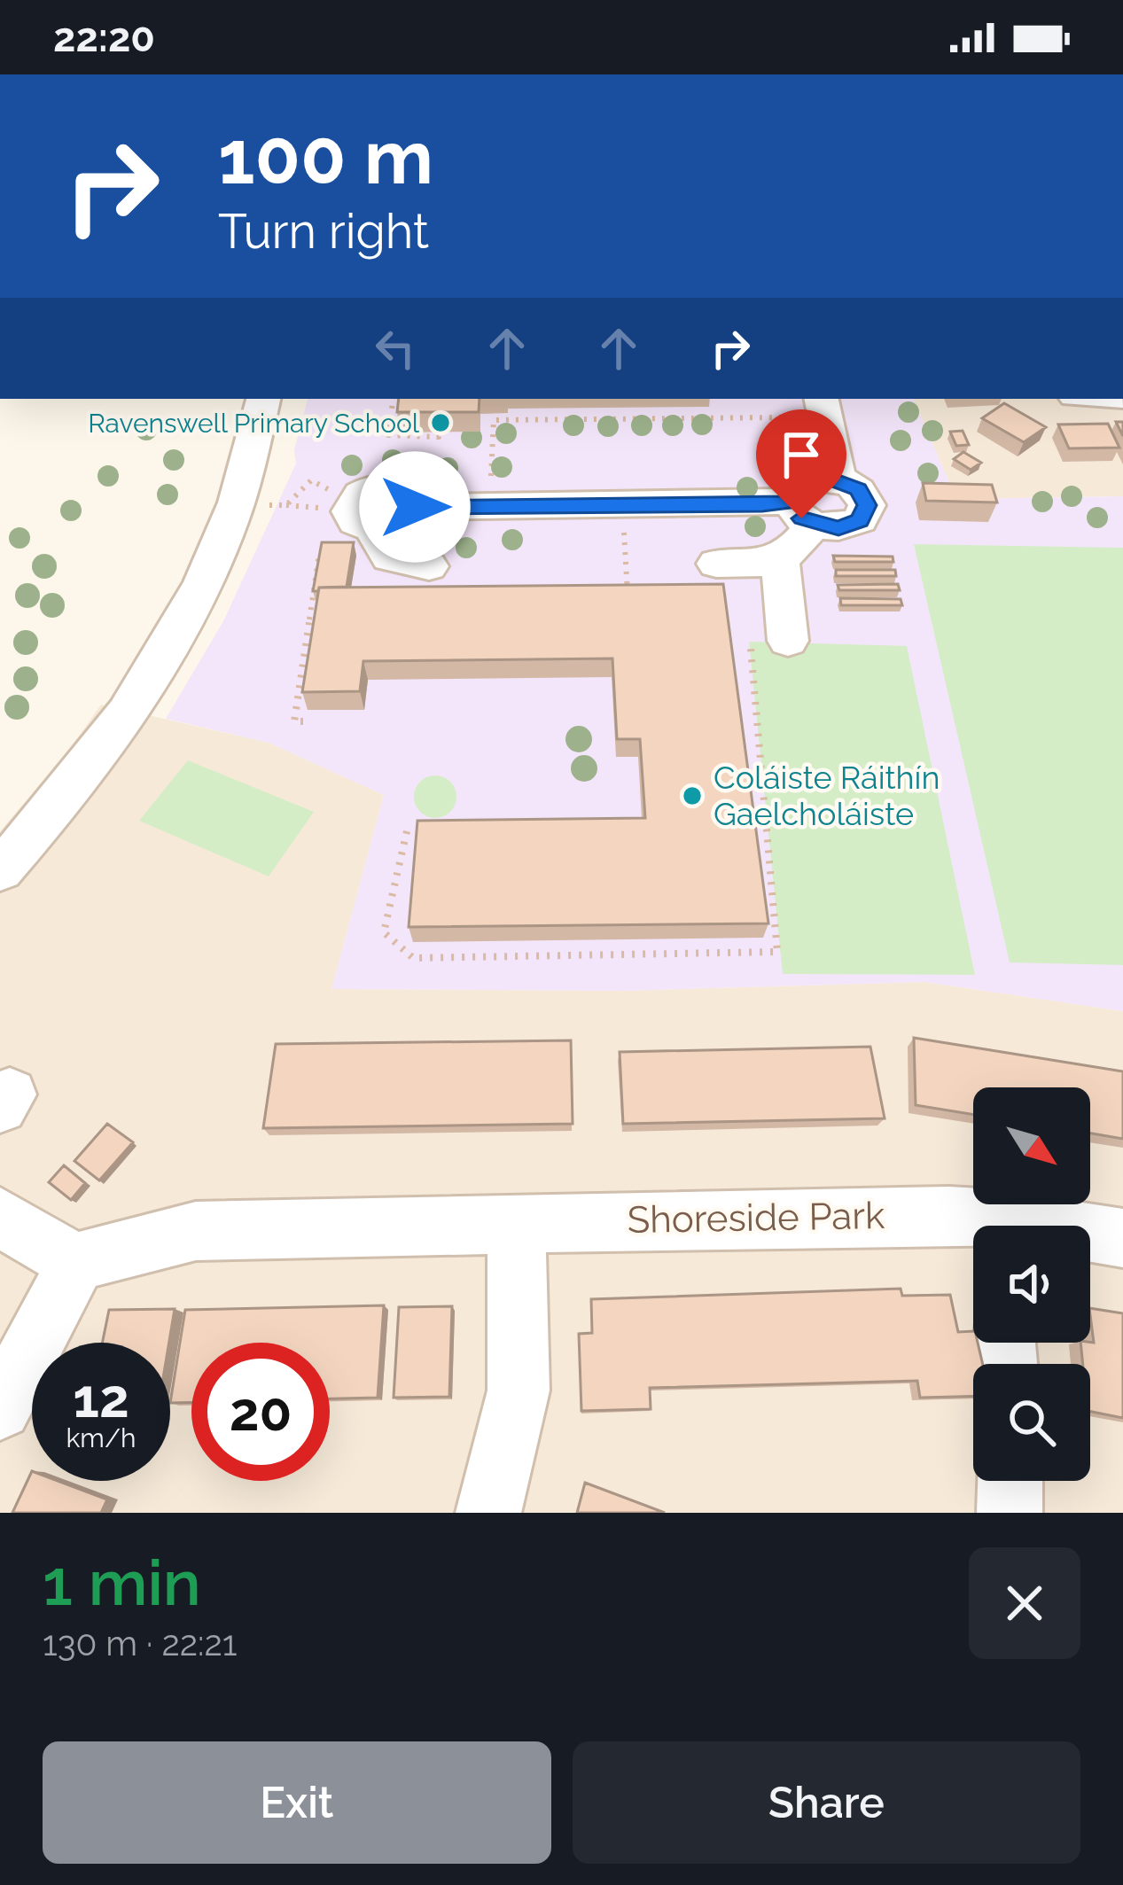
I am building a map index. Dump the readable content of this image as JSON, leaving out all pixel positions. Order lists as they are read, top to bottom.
{
  "streets": {
    "street": ["Shoreside Park"]
  },
  "places": ["Ravenswell Primary School", "Coláiste Ráithín Gaelcholáiste"],
  "north": "bottom right",
  "page": {
    "status": "22:20",
    "turn": ["100 m", "Turn right"],
    "speed": "12 km/h",
    "limit": "20",
    "heading": ["1 min", "130 m · 22:21"],
    "buttons": ["Exit", "Share"]
  }
}
